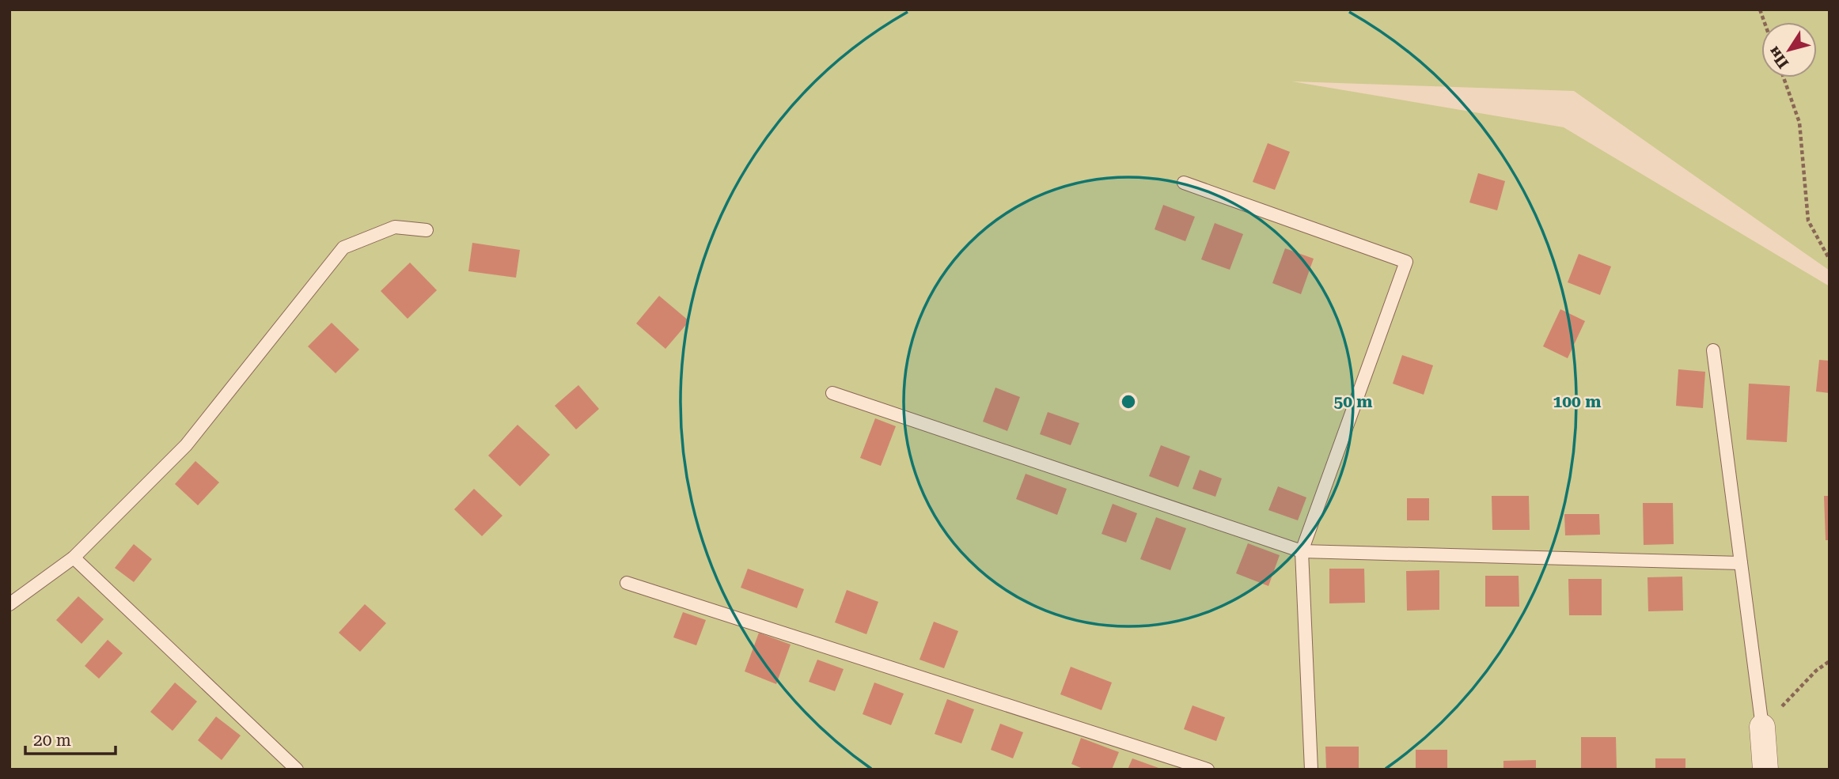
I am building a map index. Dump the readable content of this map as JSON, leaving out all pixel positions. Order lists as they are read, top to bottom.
{
  "scale_bar": "20 m",
  "north": "bottom left",
  "rings": ["50 m", "100 m"]
}
